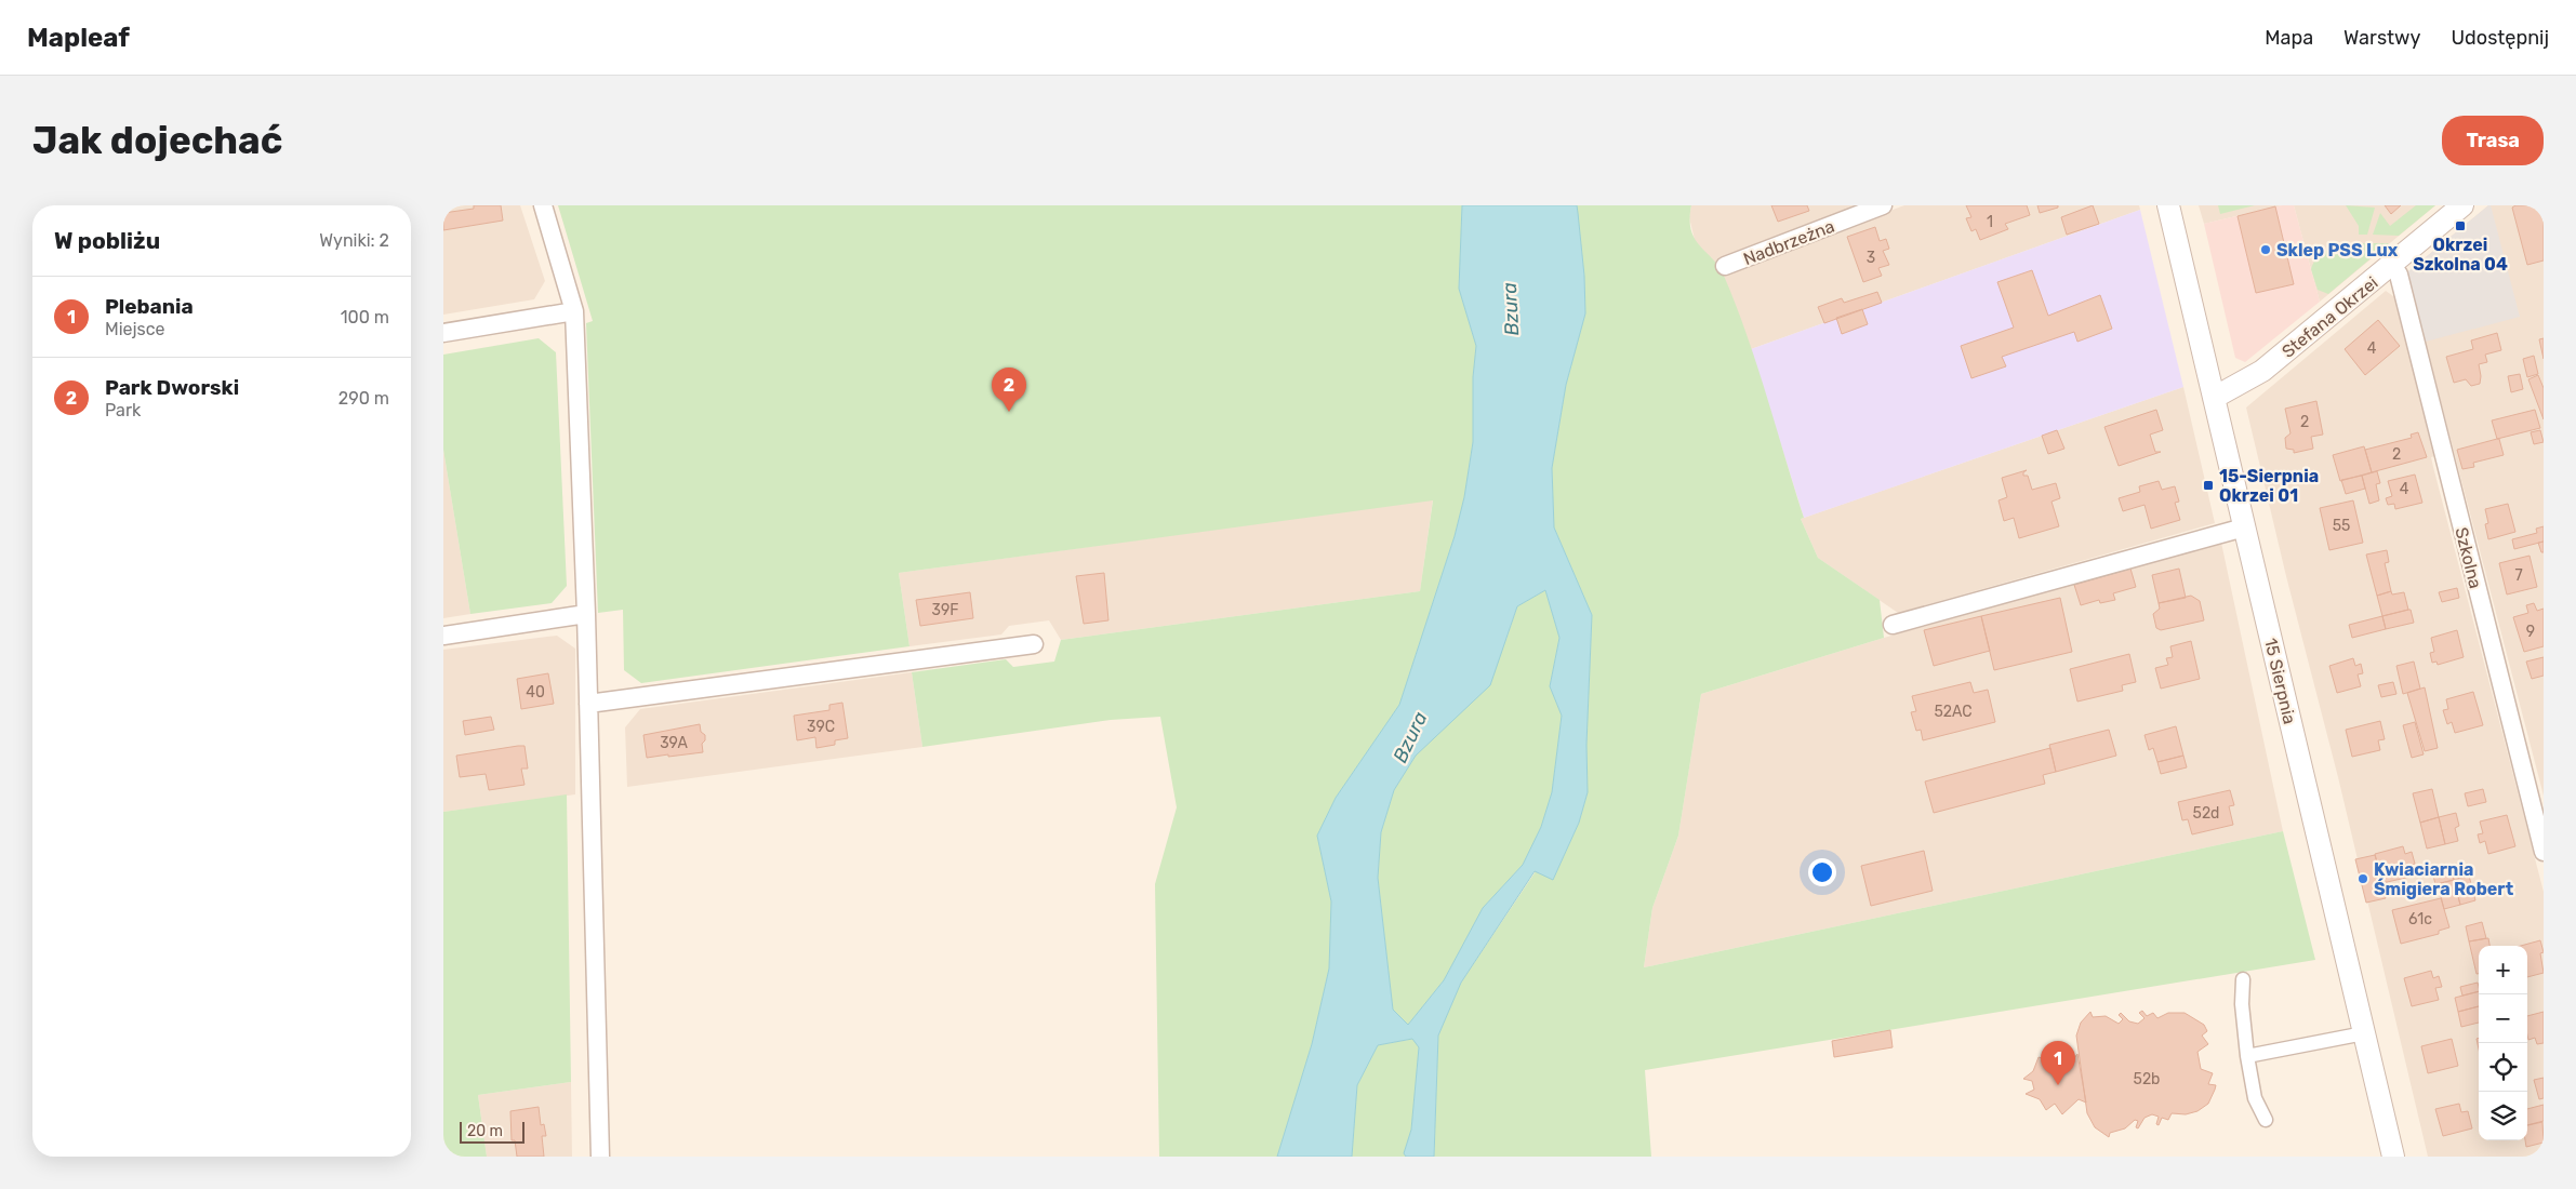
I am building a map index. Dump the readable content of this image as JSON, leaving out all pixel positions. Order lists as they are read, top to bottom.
{
  "streets": {
    "street": [
      "Nadbrzeżna",
      "Stefana Okrzei",
      "Szkolna",
      "15 Sierpnia"
    ]
  },
  "crossings": [
    ["Stefana Okrzei", "Szkolna"],
    ["Stefana Okrzei", "15 Sierpnia"]
  ],
  "water": ["Bzura"],
  "places": {
    "transit": ["Okrzei Szkolna 04", "15-Sierpnia Okrzei 01"],
    "other": ["Sklep PSS Lux", "Kwiaciarnia Śmigiera Robert"]
  },
  "house_numbers": [
    "1",
    "3",
    "4",
    "2",
    "2",
    "4",
    "55",
    "7",
    "39F",
    "9",
    "40",
    "52AC",
    "39C",
    "39A",
    "52d",
    "61c",
    "52b"
  ],
  "scale_bar": "20 m",
  "page": {
    "header": "Mapleaf",
    "nav": ["Mapa", "Warstwy", "Udostępnij"],
    "buttons": "Trasa",
    "title": "Jak dojechać",
    "heading": ["W pobliżu", "Wyniki: 2"],
    "list": [
      {
        "mark": "1",
        "name": "Plebania",
        "note": "Miejsce",
        "value": "100 m"
      },
      {
        "mark": "2",
        "name": "Park Dworski",
        "note": "Park",
        "value": "290 m"
      }
    ],
    "pins": ["2", "1"],
    "map_buttons": ["+", "−"],
    "scale": "20 m"
  }
}
